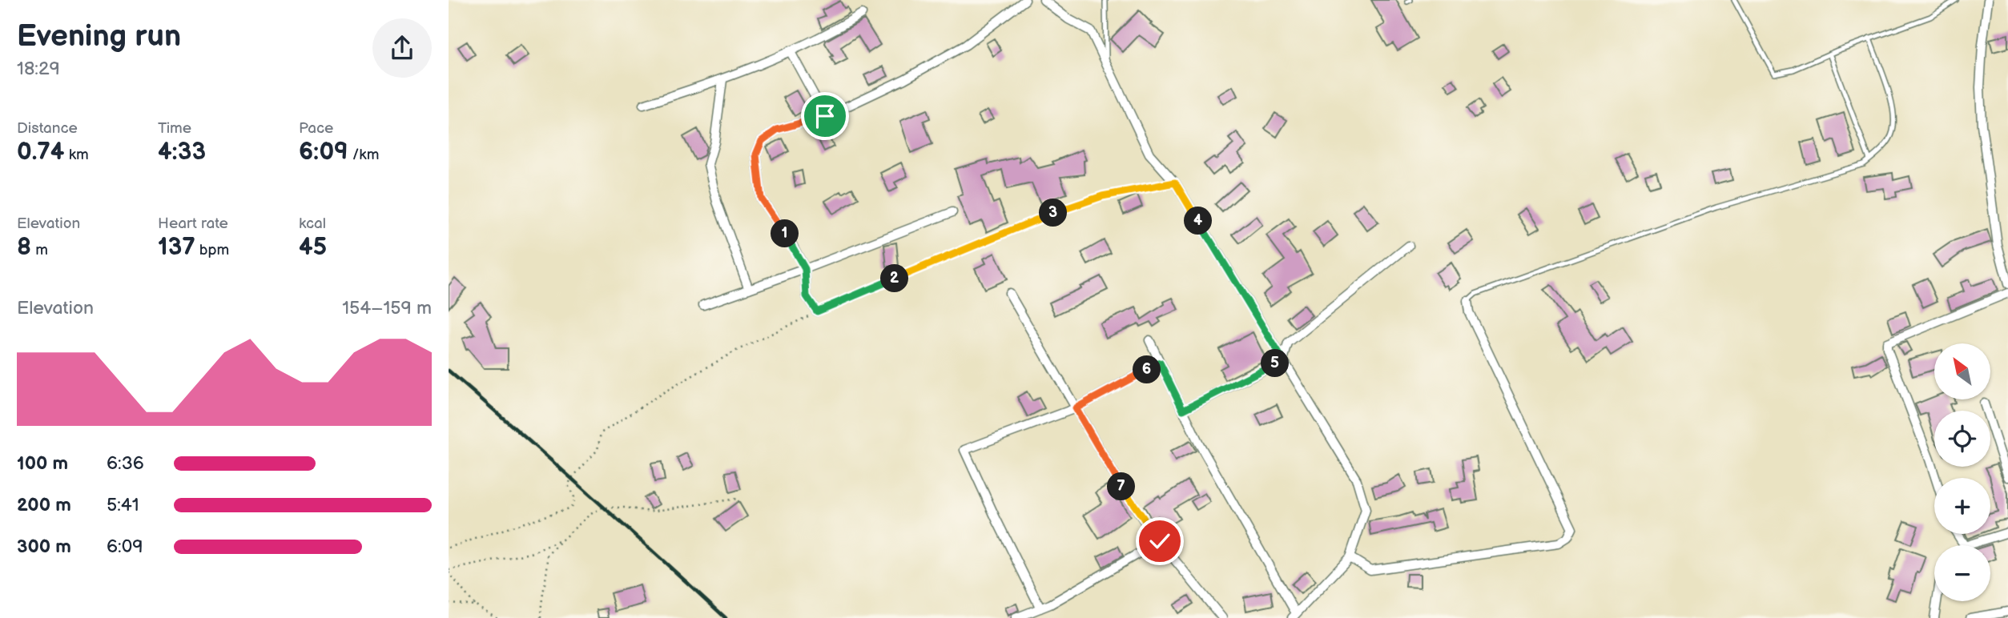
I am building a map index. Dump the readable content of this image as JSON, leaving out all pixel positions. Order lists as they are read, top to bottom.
{
  "north": "top left",
  "page": {
    "heading": ["Evening run", "18:29"],
    "stats": [
      ["Distance", "0.74 km"],
      ["Time", "4:33"],
      ["Pace", "6:09 /km"],
      ["Elevation", "8 m"],
      ["Heart rate", "137 bpm"],
      ["kcal", "45"]
    ],
    "pins": [
      "3",
      "4",
      "1",
      "2",
      "5",
      "6",
      "7"
    ],
    "chart": ["Elevation", "154–159 m"],
    "map_buttons": ["+", "−"],
    "list": [
      {
        "name": "100 m",
        "note": "6:36"
      },
      {
        "name": "200 m",
        "note": "5:41"
      },
      {
        "name": "300 m",
        "note": "6:09"
      }
    ]
  }
}
